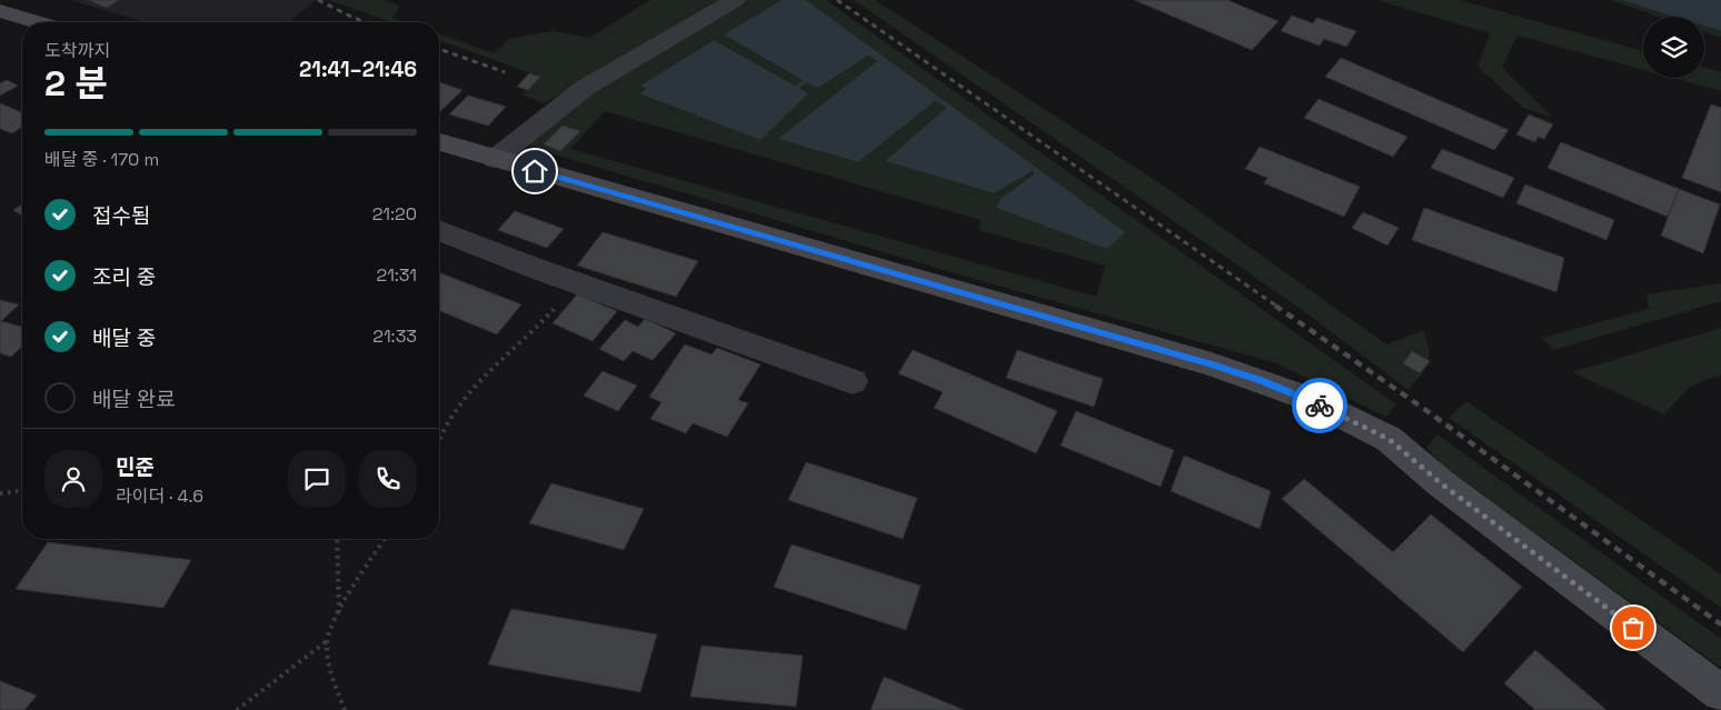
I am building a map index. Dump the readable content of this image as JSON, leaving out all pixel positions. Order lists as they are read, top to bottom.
{
  "page": {
    "heading": ["2 분", "도착까지", "21:41–21:46"],
    "panel": ["민준", "라이더 · 4.6"],
    "bar": "배달 중 · 170 m",
    "list": [
      ["접수됨", "21:20"],
      ["조리 중", "21:31"],
      ["배달 중", "21:33"],
      "배달 완료"
    ]
  }
}
